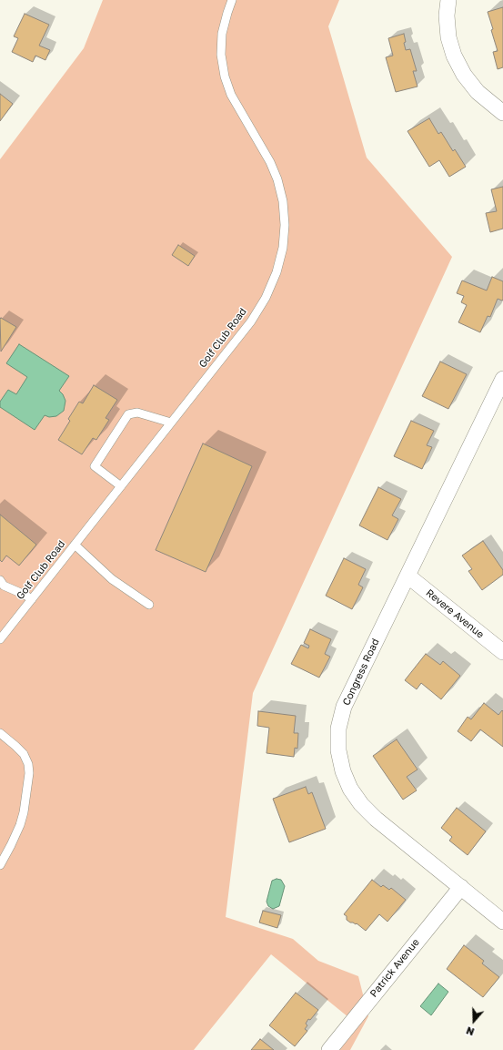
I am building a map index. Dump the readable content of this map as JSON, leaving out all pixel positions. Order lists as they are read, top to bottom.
{
  "streets": {
    "street": ["Revere Avenue", "Congress Road", "Patrick Avenue"],
    "lane": ["Golf Club Road"]
  },
  "crossings": [
    ["Revere Avenue", "Congress Road"],
    ["Congress Road", "Patrick Avenue"]
  ],
  "north": "bottom"
}
